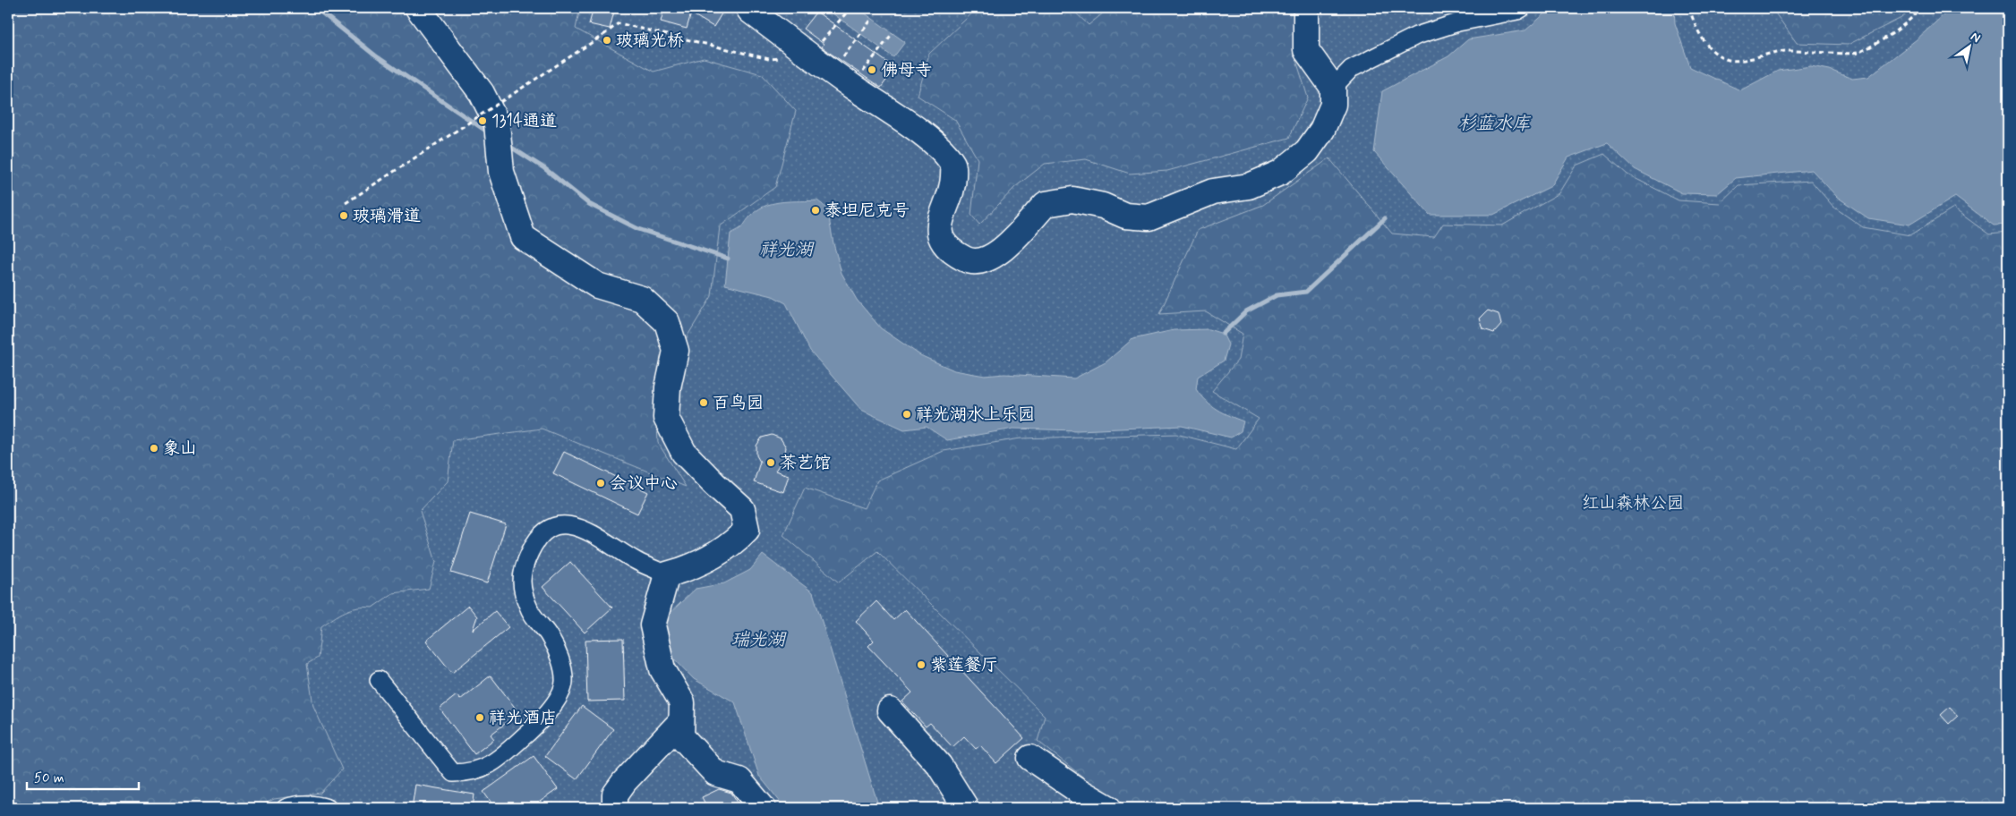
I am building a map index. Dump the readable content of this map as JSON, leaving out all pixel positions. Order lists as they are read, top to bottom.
{
  "water": ["杉蓝水库", "祥光湖", "瑞光湖"],
  "parks": ["红山森林公园"],
  "places": [
    "玻璃光桥",
    "佛母寺",
    "1314通道",
    "泰坦尼克号",
    "玻璃滑道",
    "百鸟园",
    "祥光湖水上乐园",
    "象山",
    "茶艺馆",
    "会议中心",
    "紫莲餐厅",
    "祥光酒店"
  ],
  "scale_bar": "50 m",
  "north": "top right"
}
